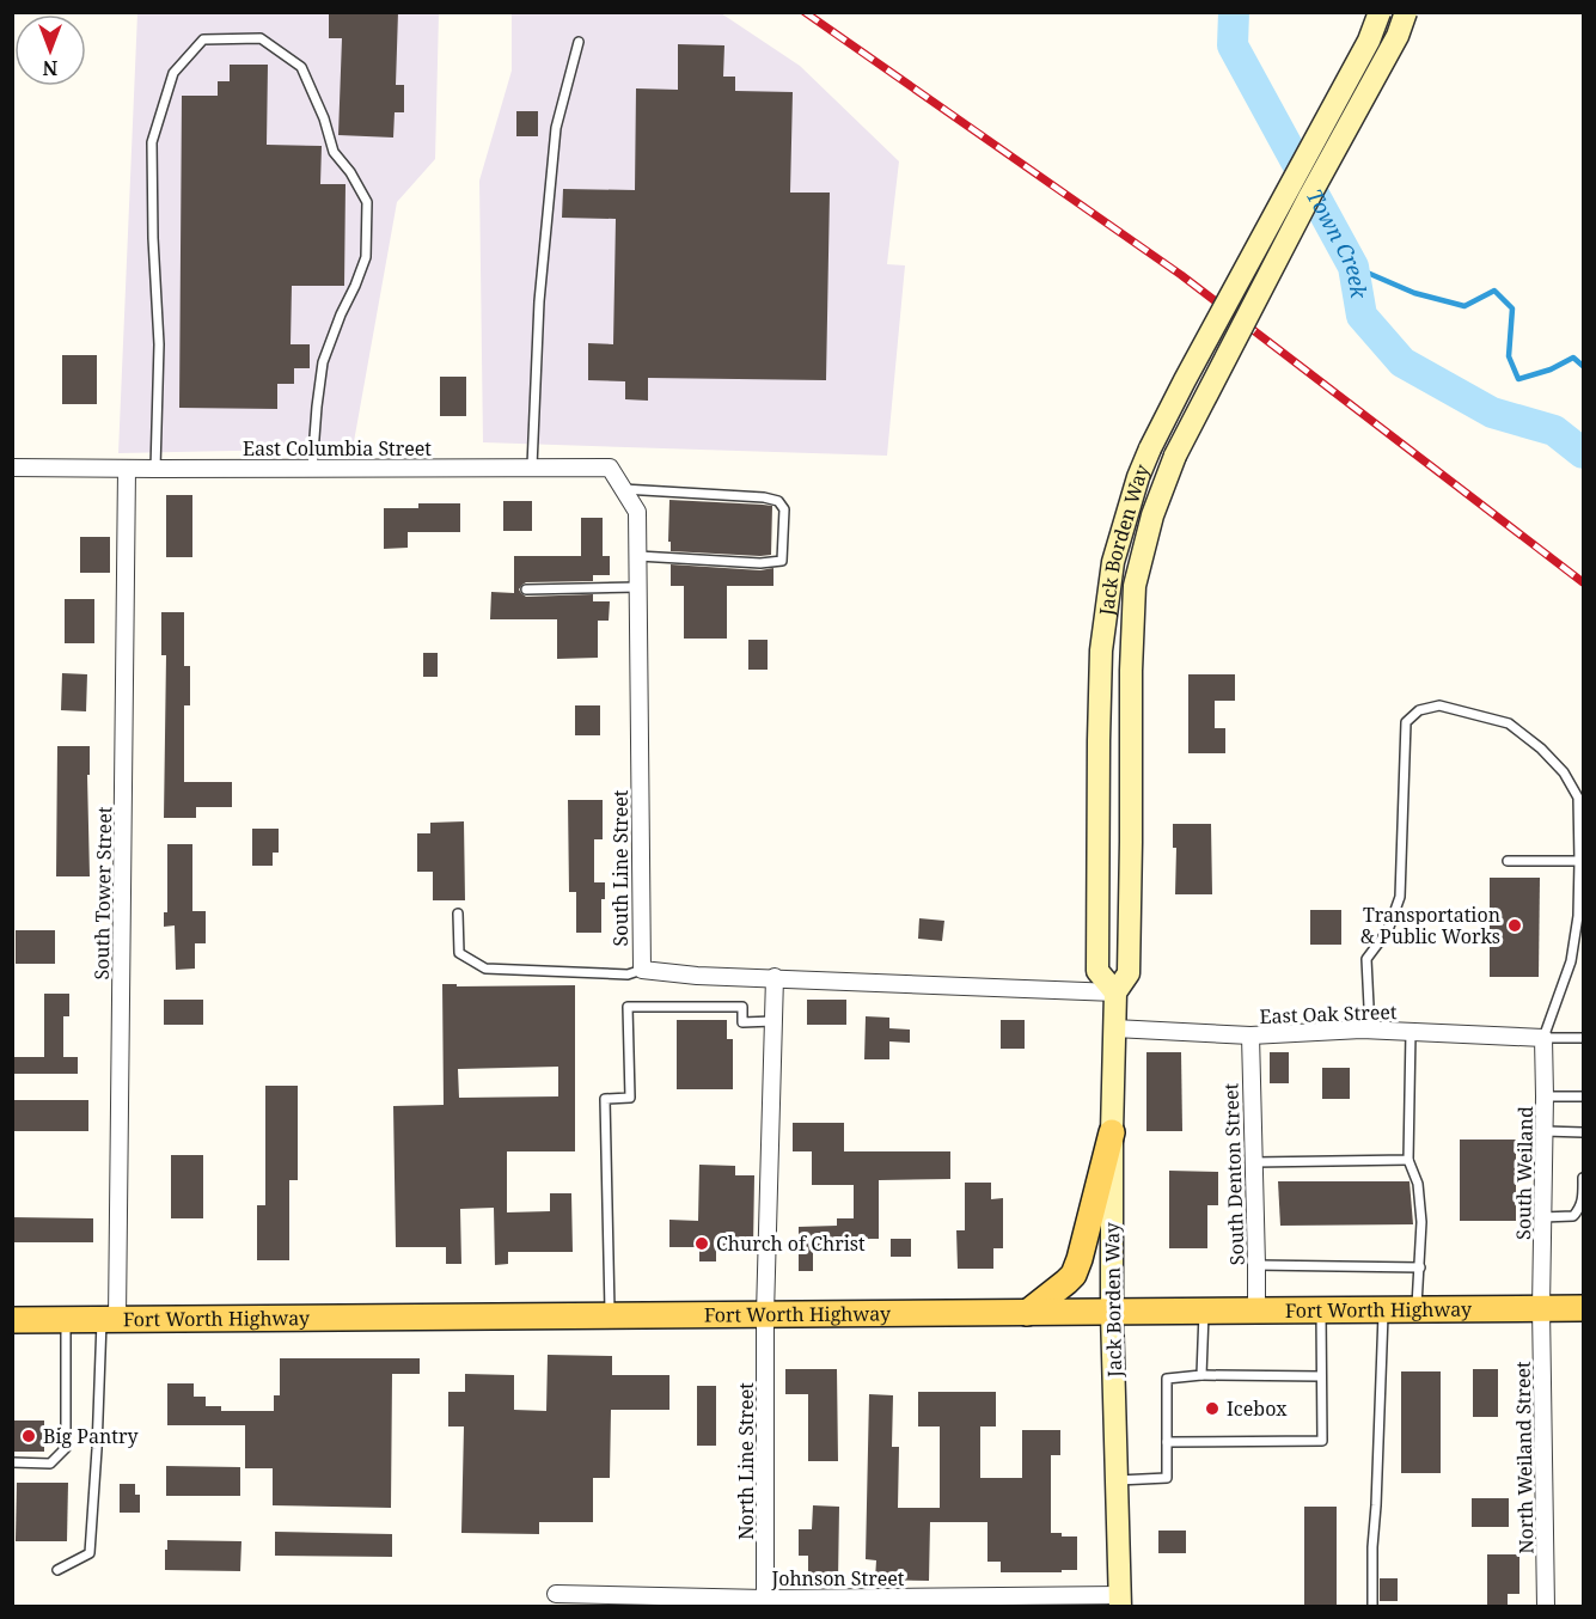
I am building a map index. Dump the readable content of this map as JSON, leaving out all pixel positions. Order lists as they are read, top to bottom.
{
  "streets": {
    "main road": ["Jack Borden Way", "Fort Worth Highway"],
    "street": [
      "East Columbia Street",
      "South Line Street",
      "South Tower Street",
      "East Oak Street",
      "South Weiland",
      "South Denton Street",
      "North Weiland Street",
      "North Line Street",
      "Johnson Street"
    ]
  },
  "crossings": [
    ["East Columbia Street", "South Line Street"],
    ["East Columbia Street", "South Tower Street"],
    ["Jack Borden Way", "East Oak Street"],
    ["Jack Borden Way", "Fort Worth Highway"],
    ["Jack Borden Way", "Johnson Street"],
    ["South Tower Street", "Fort Worth Highway"],
    ["East Oak Street", "South Weiland"],
    ["East Oak Street", "South Denton Street"],
    ["South Weiland", "Fort Worth Highway"],
    ["South Weiland", "North Weiland Street"],
    ["South Denton Street", "Fort Worth Highway"],
    ["Fort Worth Highway", "North Weiland Street"],
    ["Fort Worth Highway", "North Line Street"],
    ["North Line Street", "Johnson Street"]
  ],
  "water": ["Town Creek"],
  "places": [
    "Transportation & Public Works",
    "Church of Christ",
    "Icebox",
    "Big Pantry"
  ],
  "north": "bottom"
}
